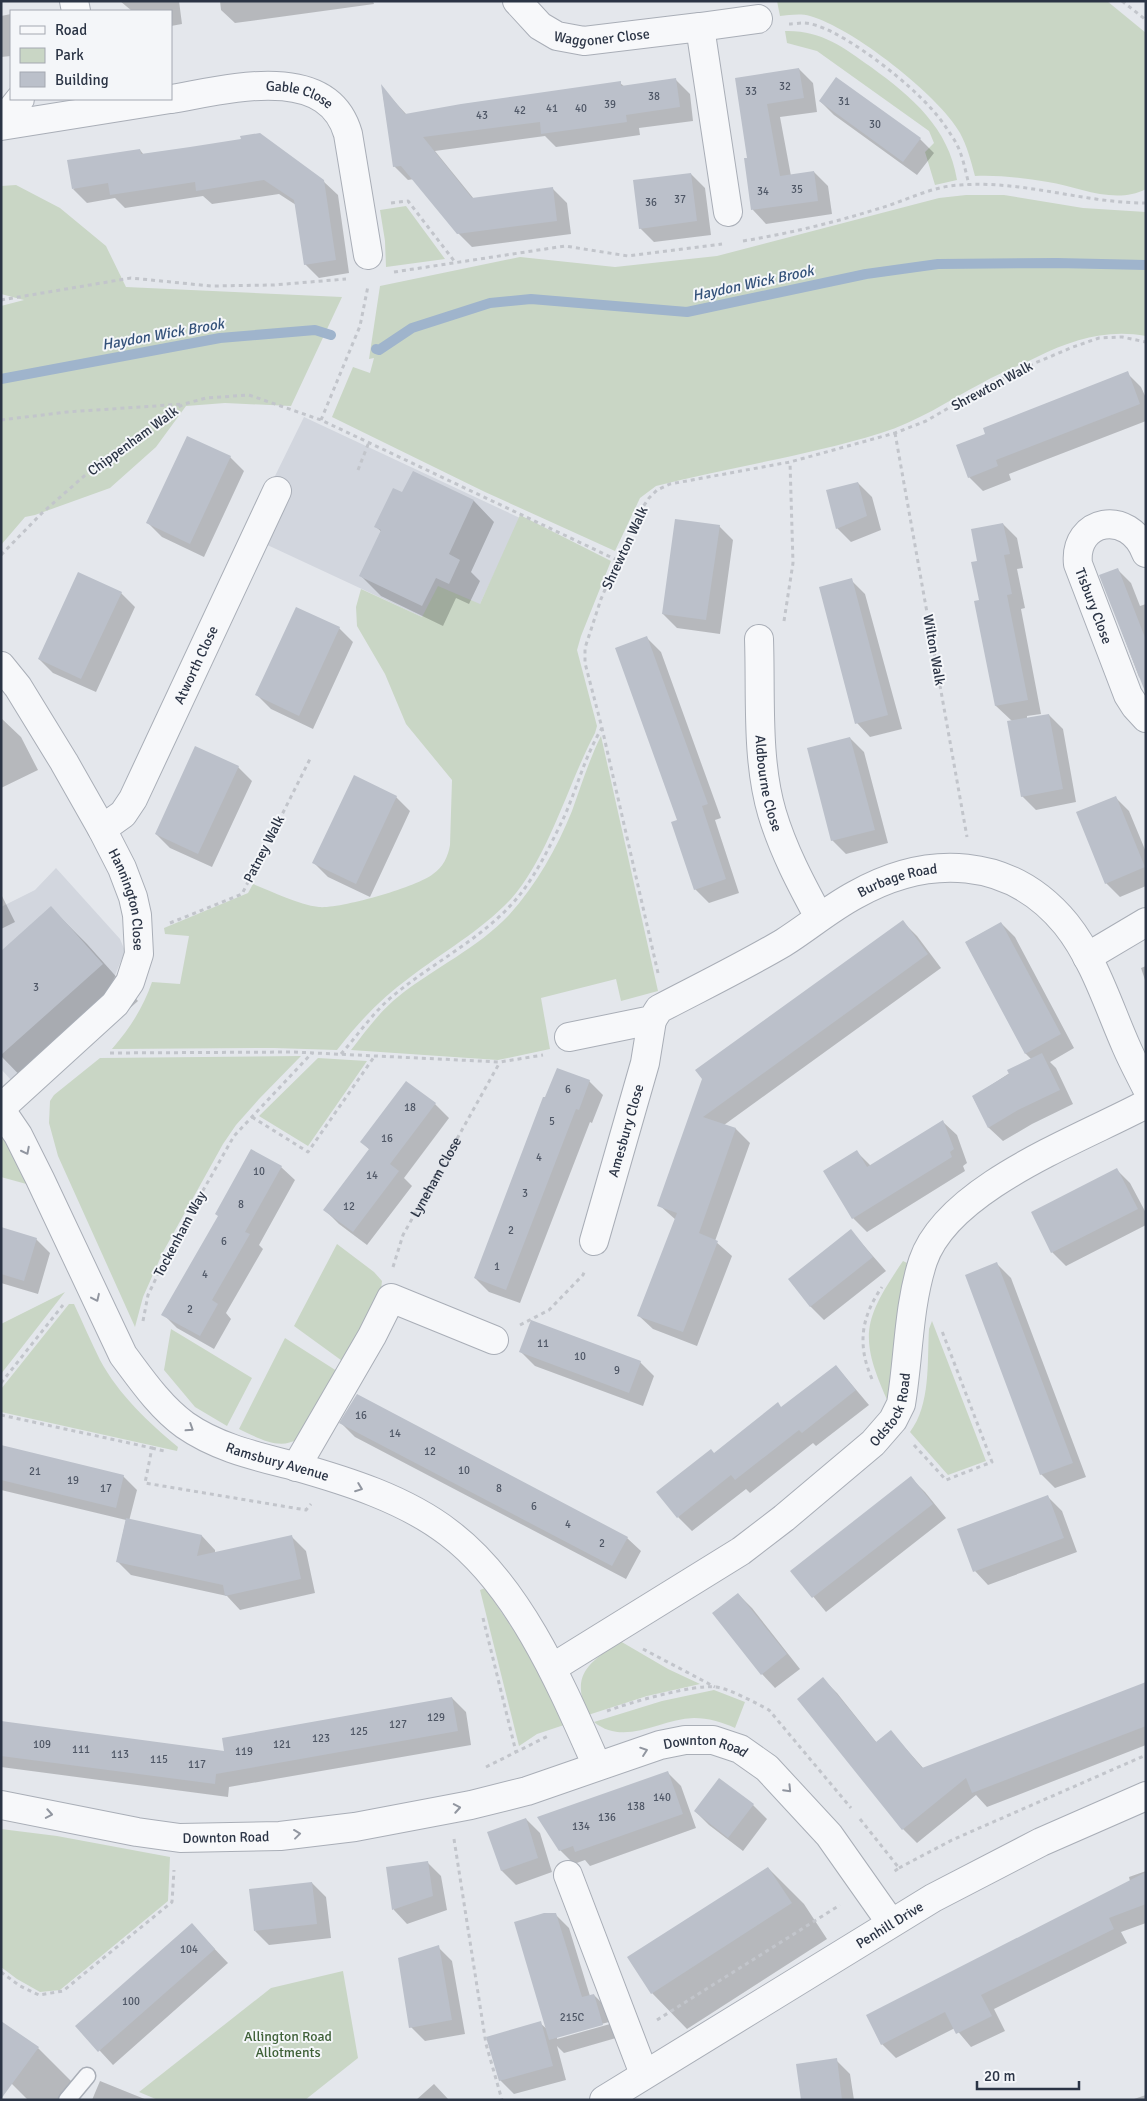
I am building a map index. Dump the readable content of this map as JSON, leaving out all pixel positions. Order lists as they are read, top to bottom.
{
  "streets": {
    "street": [
      "Waggoner Close",
      "Gable Close",
      "Tisbury Close",
      "Atworth Close",
      "Aldbourne Close",
      "Burbage Road",
      "Hannington Close",
      "Amesbury Close",
      "Odstock Road",
      "Ramsbury Avenue",
      "Downton Road",
      "Penhill Drive"
    ],
    "path": [
      "Shrewton Walk",
      "Chippenham Walk",
      "Wilton Walk",
      "Patney Walk",
      "Lyneham Close",
      "Tockenham Way"
    ]
  },
  "crossings": [
    ["Shrewton Walk", "Chippenham Walk"],
    ["Shrewton Walk", "Wilton Walk"],
    ["Shrewton Walk", "Burbage Road"],
    ["Shrewton Walk", "Amesbury Close"],
    ["Wilton Walk", "Burbage Road"],
    ["Atworth Close", "Hannington Close"],
    ["Aldbourne Close", "Burbage Road"],
    ["Patney Walk", "Hannington Close"],
    ["Burbage Road", "Amesbury Close"],
    ["Hannington Close", "Ramsbury Avenue"],
    ["Tockenham Way", "Ramsbury Avenue"],
    ["Odstock Road", "Ramsbury Avenue"],
    ["Ramsbury Avenue", "Downton Road"],
    ["Downton Road", "Penhill Drive"]
  ],
  "one_way": ["Ramsbury Avenue", "Downton Road"],
  "water": ["Haydon Wick Brook"],
  "parks": ["Allington Road Allotments"],
  "house_numbers": [
    "32",
    "33",
    "38",
    "31",
    "39",
    "41",
    "40",
    "42",
    "43",
    "30",
    "35",
    "34",
    "37",
    "36",
    "3",
    "6",
    "18",
    "5",
    "16",
    "4",
    "10",
    "14",
    "3",
    "8",
    "12",
    "2",
    "6",
    "1",
    "4",
    "2",
    "11",
    "10",
    "9",
    "16",
    "14",
    "12",
    "10",
    "21",
    "19",
    "17",
    "8",
    "6",
    "4",
    "2",
    "129",
    "127",
    "125",
    "123",
    "109",
    "121",
    "111",
    "119",
    "113",
    "115",
    "117",
    "140",
    "138",
    "136",
    "134",
    "104",
    "100",
    "215C"
  ],
  "legend": ["Road", "Park", "Building"],
  "scale_bar": "20 m"
}
